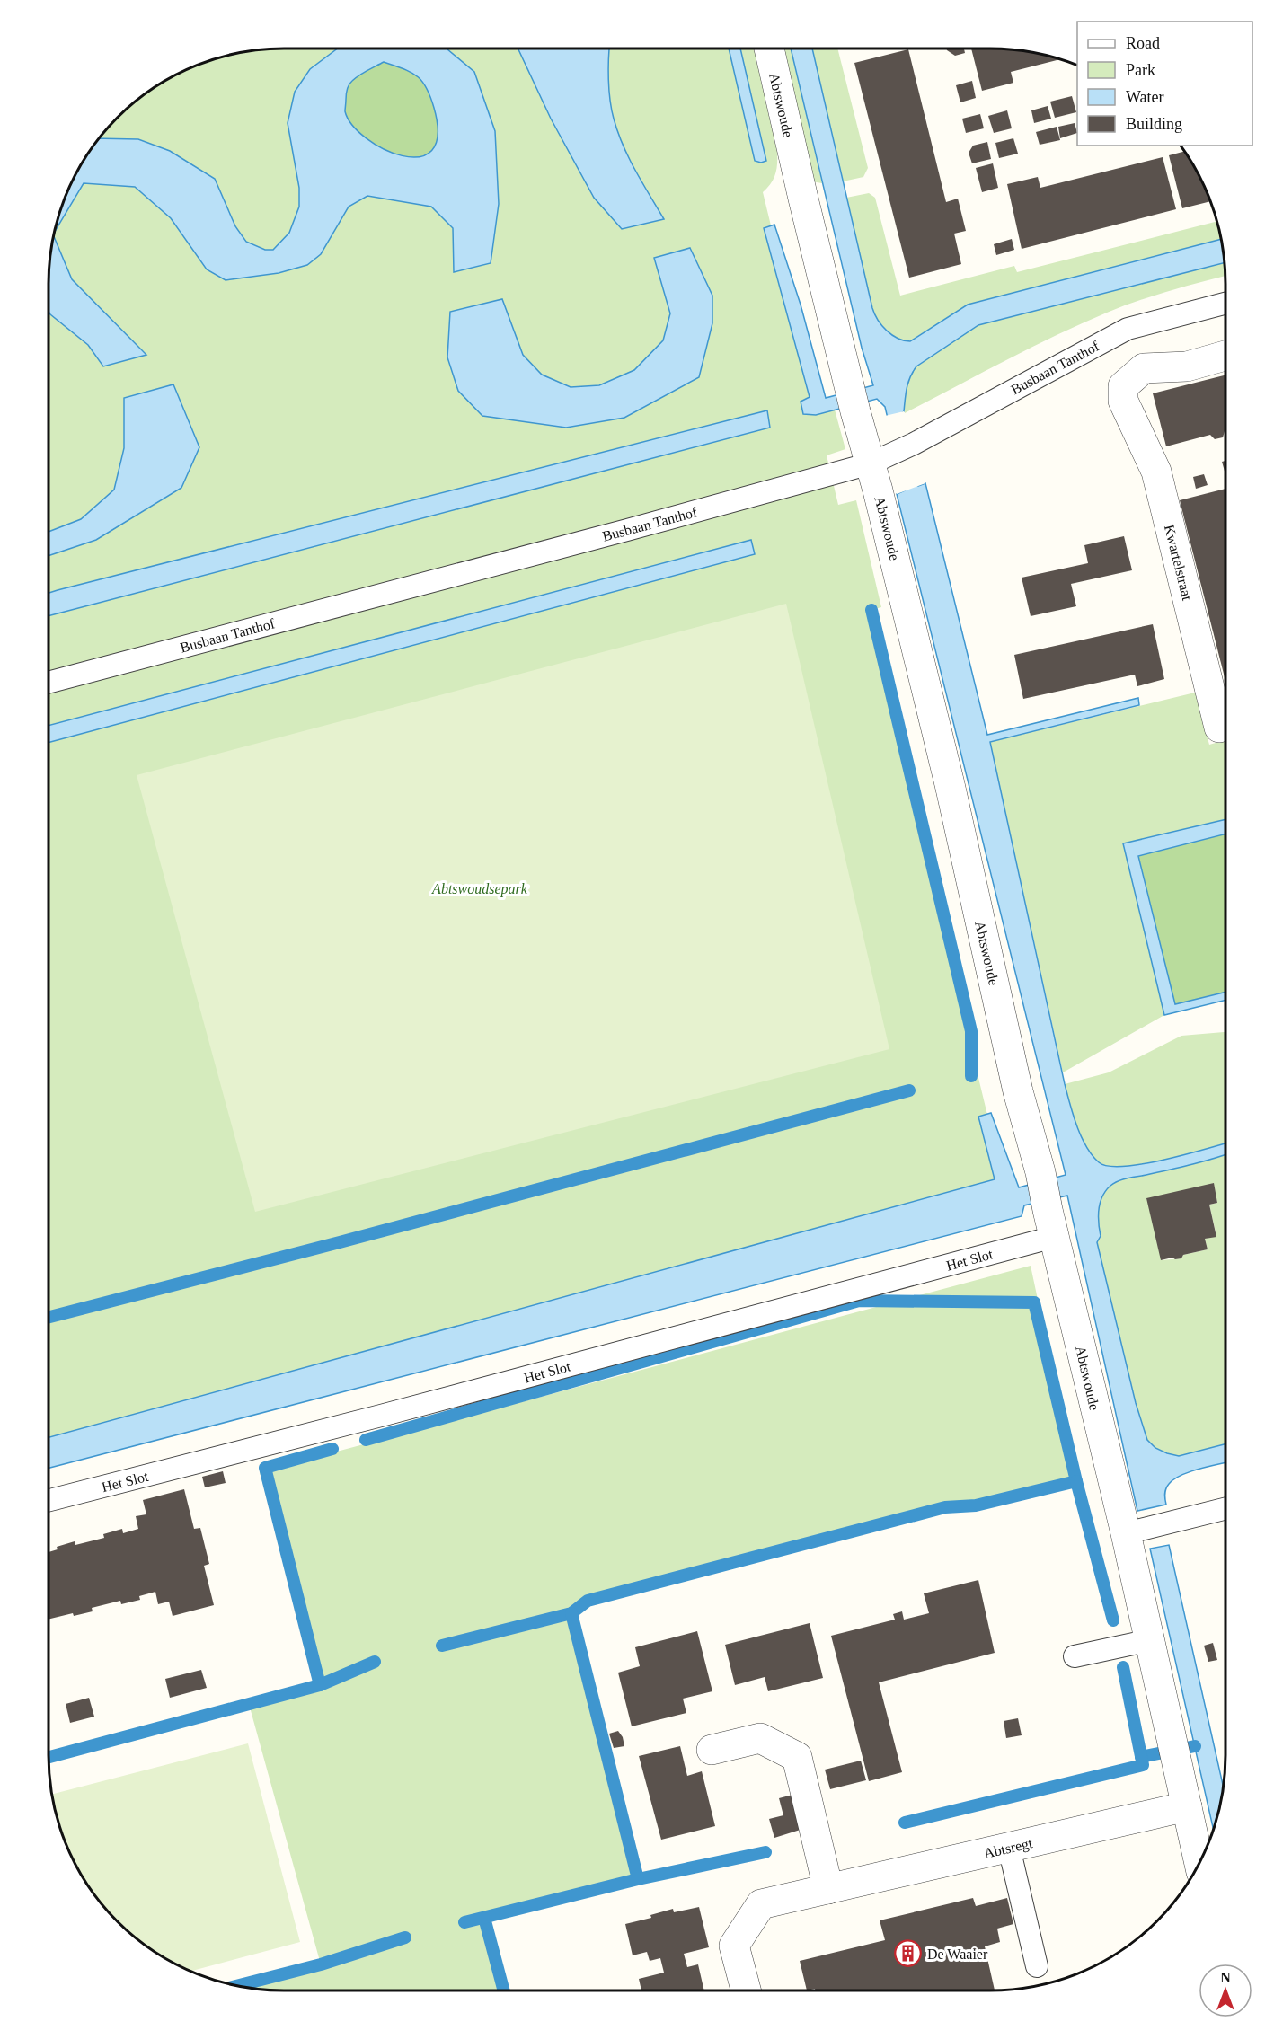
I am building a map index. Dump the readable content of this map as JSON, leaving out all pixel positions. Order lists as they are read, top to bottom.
{
  "streets": {
    "street": ["Abtswoude", "Kwartelstraat", "Abtsregt"],
    "lane": ["Busbaan Tanthof", "Het Slot"]
  },
  "crossings": [
    ["Abtswoude", "Busbaan Tanthof"],
    ["Abtswoude", "Het Slot"],
    ["Abtswoude", "Abtsregt"]
  ],
  "parks": ["Abtswoudsepark"],
  "places": {
    "building": ["De Waaier"]
  },
  "legend": [
    "Road",
    "Park",
    "Water",
    "Building"
  ],
  "north": "top"
}
